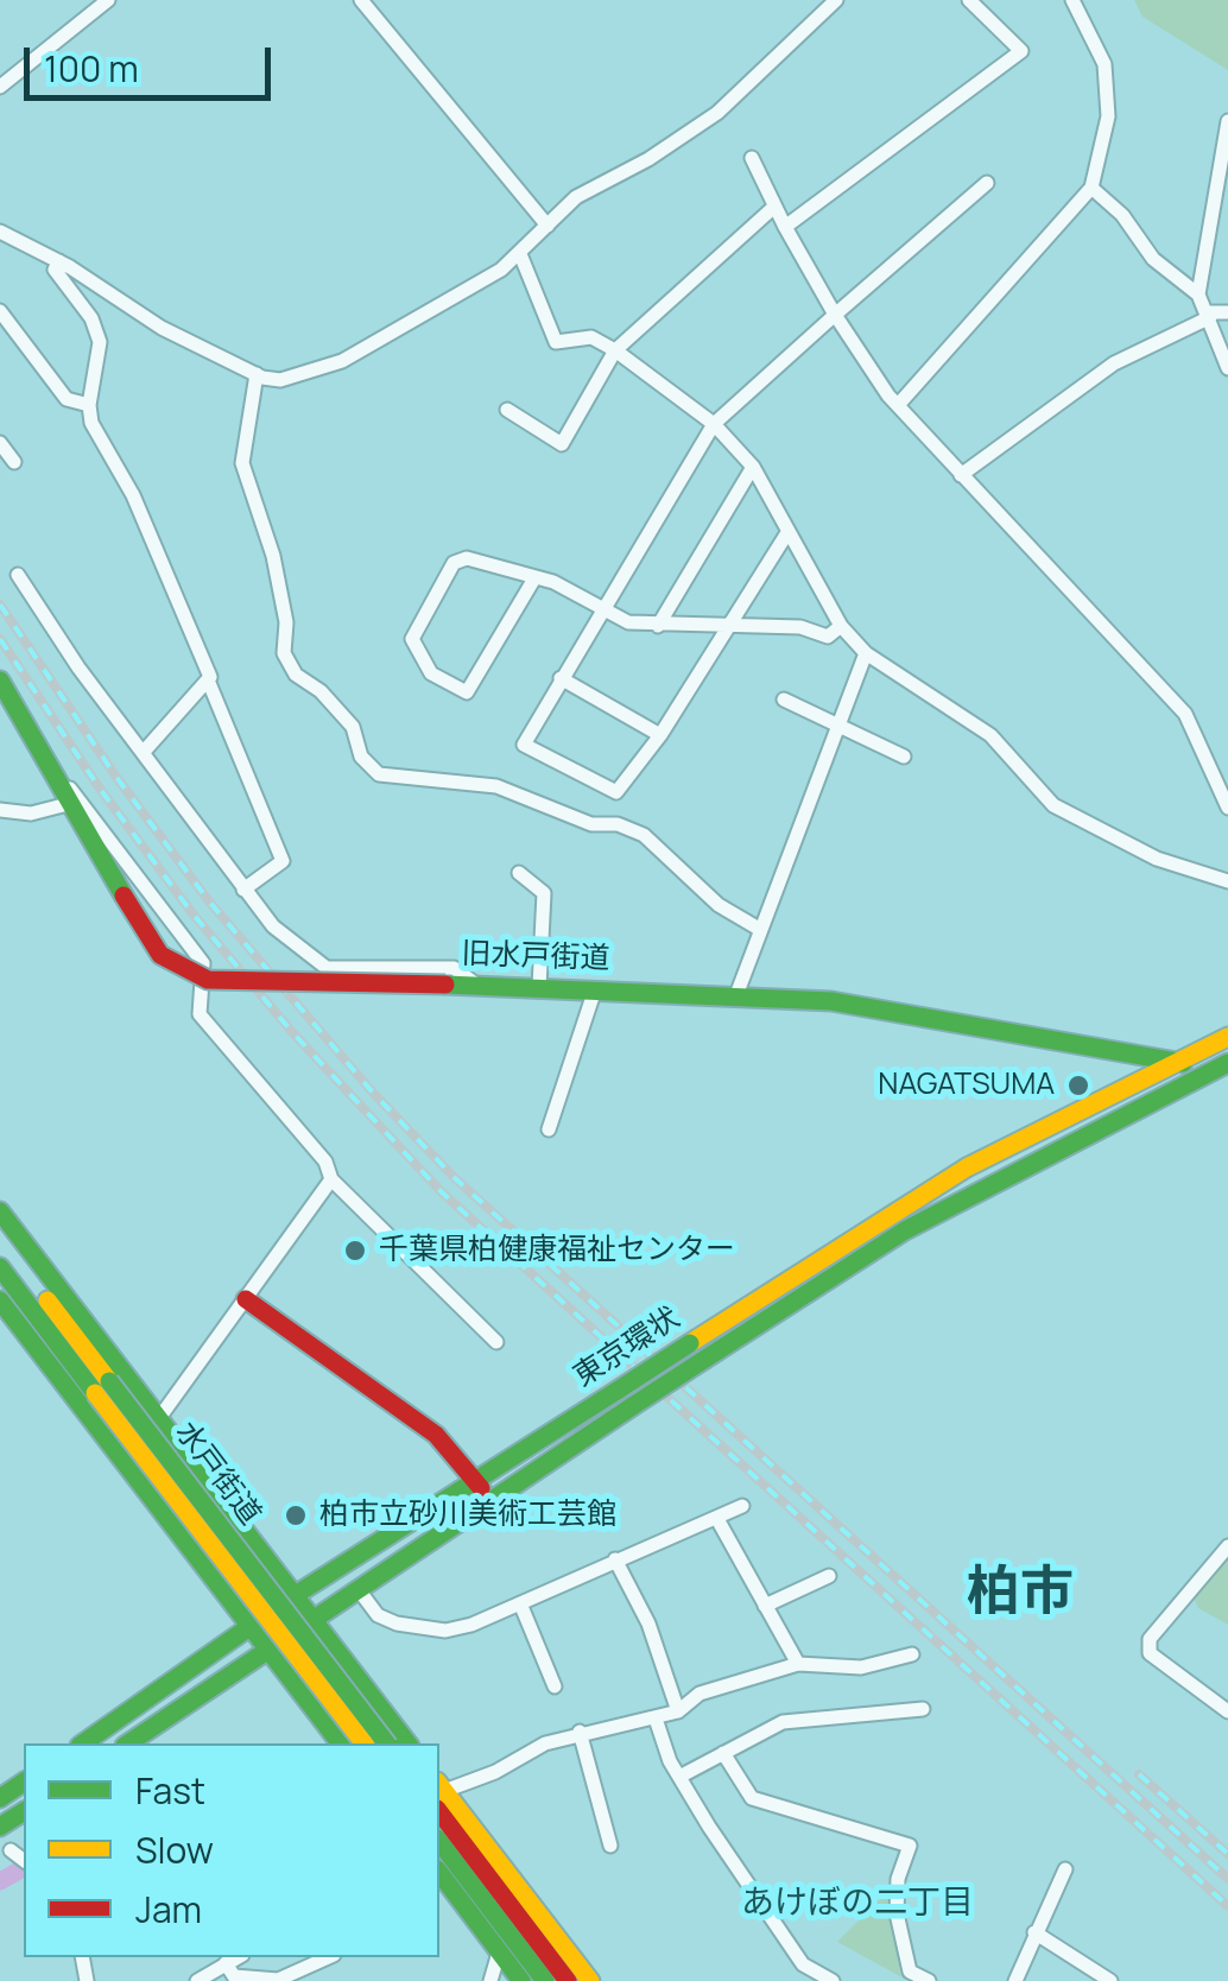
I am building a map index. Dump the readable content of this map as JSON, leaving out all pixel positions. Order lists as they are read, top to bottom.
{
  "streets": {
    "main road": ["旧水戸街道", "東京環状", "水戸街道"]
  },
  "crossings": [
    ["旧水戸街道", "東京環状"]
  ],
  "districts": ["柏市", "あけぼの二丁目"],
  "places": ["NAGATSUMA", "千葉県柏健康福祉センター", "柏市立砂川美術工芸館"],
  "legend": ["Fast", "Slow", "Jam"],
  "scale_bar": "100 m"
}
